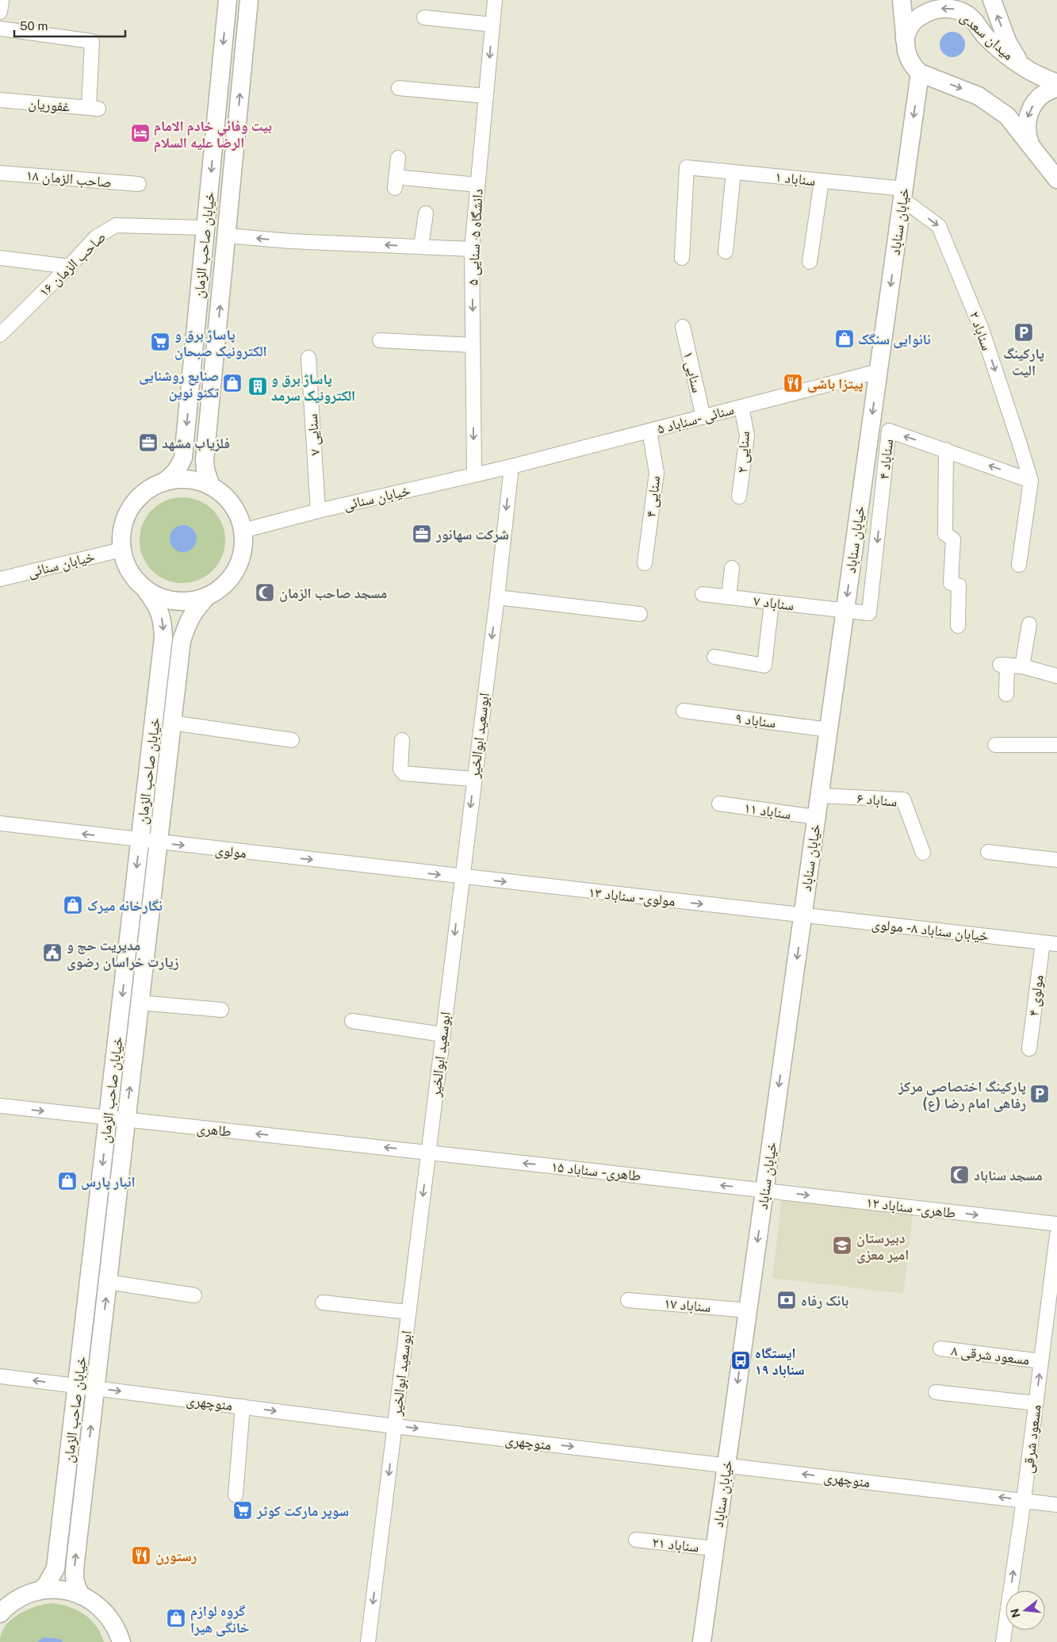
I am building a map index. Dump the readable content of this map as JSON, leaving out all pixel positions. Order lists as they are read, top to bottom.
{
  "streets": {
    "main road": ["میدان سعدی", "خیابان سناباد", "خیابان صاحب الزمان"],
    "street": [
      "غفوریان",
      "صاحب الزمان ۱۸",
      "سناباد ۱",
      "دانشگاه ۵- سنایی ۵",
      "صاحب الزمان ۱۶",
      "سناباد ۲",
      "سنایی ۱",
      "سنائی -سناباد ۵",
      "سنایی ۷",
      "سنایی ۲",
      "سناباد ۴",
      "سنایی ۴",
      "خیابان سنائی",
      "سناباد ۷",
      "سناباد ۹",
      "ابوسعید ابوالخیر",
      "سناباد ۶",
      "سناباد ۱۱",
      "مولوی",
      "مولوی - سناباد ۱۳",
      "خیابان سناباد ۸ - مولوی",
      "مولوی ۴",
      "طاهری",
      "طاهری - سناباد ۱۵",
      "طاهری - سناباد ۱۲",
      "سناباد ۱۷",
      "مسعود شرقی ۸",
      "منوچهری",
      "مسعود شرقی",
      "سناباد ۲۱"
    ]
  },
  "crossings": [
    ["سناباد ۱", "خیابان سناباد"],
    ["سناباد ۱", "سناباد ۲"],
    ["خیابان سناباد", "سناباد ۲"],
    ["خیابان سناباد", "سنائی -سناباد ۵"],
    ["خیابان سناباد", "سناباد ۴"],
    ["خیابان سناباد", "سناباد ۷"],
    ["خیابان سناباد", "سناباد ۹"],
    ["خیابان سناباد", "سناباد ۶"],
    ["خیابان سناباد", "سناباد ۱۱"],
    ["خیابان سناباد", "مولوی - سناباد ۱۳"],
    ["خیابان سناباد", "خیابان سناباد ۸ - مولوی"],
    ["خیابان سناباد", "طاهری - سناباد ۱۵"],
    ["خیابان سناباد", "طاهری - سناباد ۱۲"],
    ["خیابان سناباد", "سناباد ۱۷"],
    ["خیابان سناباد", "منوچهری"],
    ["خیابان سناباد", "سناباد ۲۱"],
    ["دانشگاه ۵- سنایی ۵", "خیابان سنائی"],
    ["خیابان صاحب الزمان", "صاحب الزمان ۱۶"],
    ["خیابان صاحب الزمان", "خیابان سنائی"],
    ["خیابان صاحب الزمان", "مولوی"],
    ["خیابان صاحب الزمان", "طاهری"],
    ["خیابان صاحب الزمان", "منوچهری"],
    ["سناباد ۲", "سناباد ۴"],
    ["سنایی ۱", "سنائی -سناباد ۵"],
    ["سنائی -سناباد ۵", "سنایی ۲"],
    ["سنائی -سناباد ۵", "سنایی ۴"],
    ["سنائی -سناباد ۵", "خیابان سنائی"],
    ["سنائی -سناباد ۵", "ابوسعید ابوالخیر"],
    ["سنایی ۷", "خیابان سنائی"],
    ["سناباد ۴", "سناباد ۷"],
    ["خیابان سنائی", "ابوسعید ابوالخیر"],
    ["ابوسعید ابوالخیر", "مولوی"],
    ["ابوسعید ابوالخیر", "مولوی - سناباد ۱۳"],
    ["ابوسعید ابوالخیر", "طاهری"],
    ["ابوسعید ابوالخیر", "طاهری - سناباد ۱۵"],
    ["ابوسعید ابوالخیر", "منوچهری"],
    ["مولوی", "مولوی - سناباد ۱۳"],
    ["مولوی - سناباد ۱۳", "خیابان سناباد ۸ - مولوی"],
    ["خیابان سناباد ۸ - مولوی", "مولوی ۴"],
    ["طاهری", "طاهری - سناباد ۱۵"],
    ["طاهری - سناباد ۱۵", "طاهری - سناباد ۱۲"],
    ["مسعود شرقی ۸", "مسعود شرقی"],
    ["منوچهری", "مسعود شرقی"]
  ],
  "one_way": [
    "خیابان سناباد",
    "دانشگاه ۵- سنایی ۵",
    "سناباد ۲",
    "ابوسعید ابوالخیر",
    "مولوی - سناباد ۱۳",
    "طاهری - سناباد ۱۵",
    "طاهری - سناباد ۱۲",
    "مسعود شرقی"
  ],
  "places": {
    "hotel": ["بيت وفائي خادم الامام الرضا عليه السلام"],
    "parking": ["پارکینگ الیت", "پارکینگ اختصاصی مرکز رفاهی امام رضا (ع)"],
    "shop": [
      "نانوایی سنگک",
      "صنایع روشنایی تکنو نوین",
      "نگارخانه میرک",
      "انبار پارس",
      "گروه لوازم خانگی هیرا"
    ],
    "supermarket": ["پاساژ برق و الکترونیک صبحان", "سوپر مارکت کوثر"],
    "restaurant": ["پیتزا باشی", "رستورن"],
    "building": ["پاساژ برق و الکترونیک سرمد"],
    "office": ["فلزیاب مشهد", "شرکت سهانور"],
    "mosque": ["مسجد صاحب الزمان", "مسجد سناباد"],
    "public building": ["مدیریت حج و زیارت خراسان رضوی"],
    "school or university": ["دبیرستان امیر معزی"],
    "bank": ["بانک رفاه"],
    "bus stop": ["ایستگاه سناباد ۱۹"]
  },
  "scale_bar": "50 m",
  "north": "left"
}
